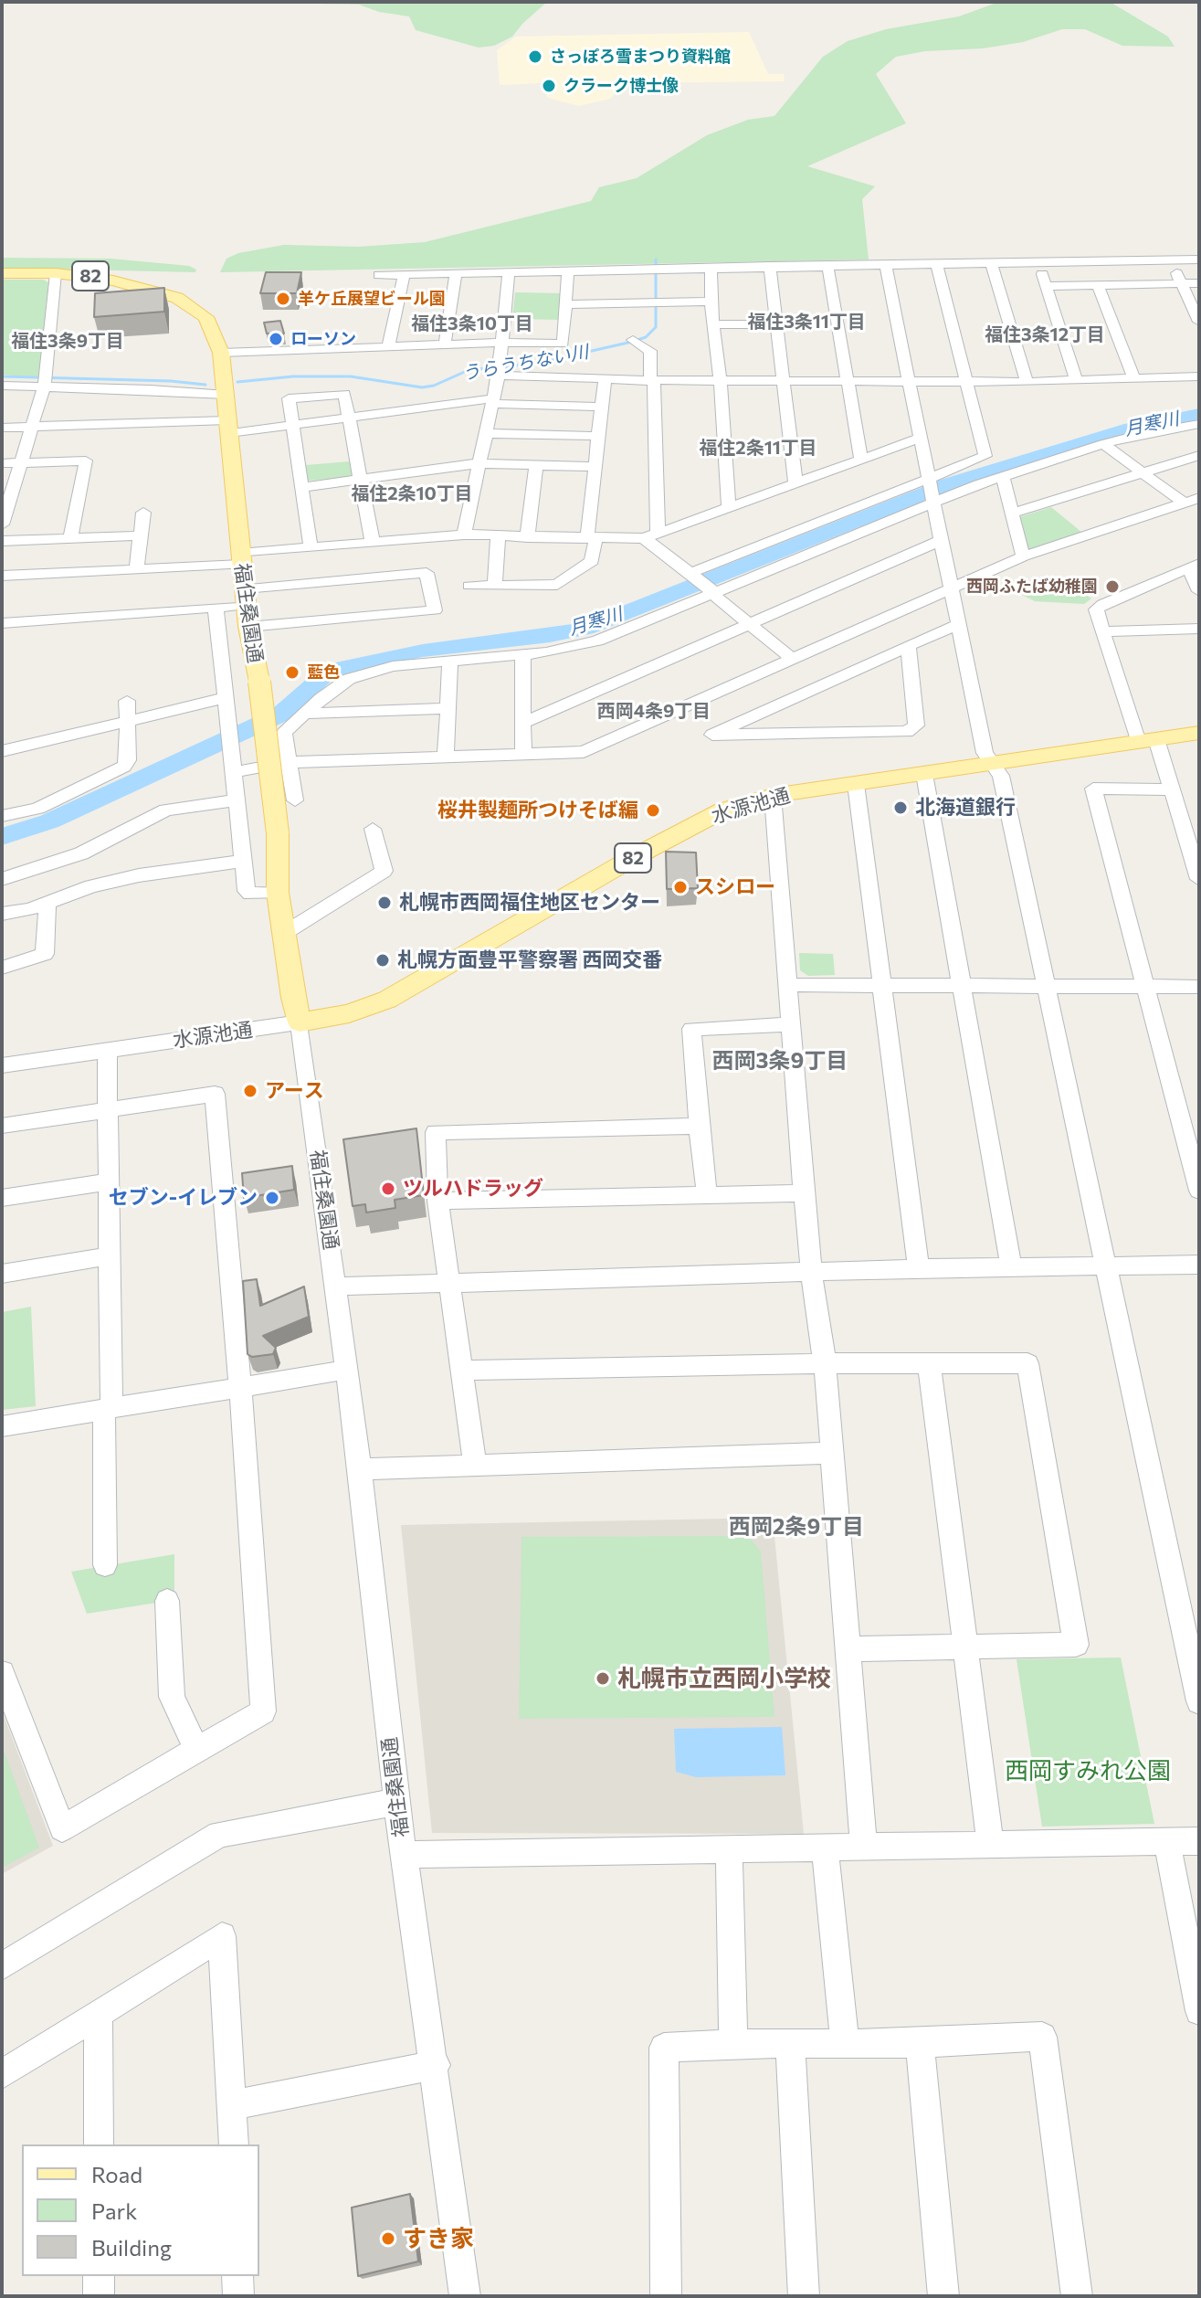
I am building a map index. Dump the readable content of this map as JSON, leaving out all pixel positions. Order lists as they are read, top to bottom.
{
  "streets": {
    "main road": ["82", "福住桑園通", "水源池通"]
  },
  "crossings": [
    ["福住桑園通", "水源池通"]
  ],
  "districts": [
    "福住3条11丁目",
    "福住3条10丁目",
    "福住3条12丁目",
    "福住3条9丁目",
    "福住2条11丁目",
    "福住2条10丁目",
    "西岡4条9丁目",
    "西岡3条9丁目",
    "西岡2条9丁目"
  ],
  "water": ["うらうちない川", "月寒川"],
  "parks": ["西岡すみれ公園"],
  "places": [
    "さっぽろ雪まつり資料館",
    "クラーク博士像",
    "羊ケ丘展望ビール園",
    "ローソン",
    "西岡ふたば幼稚園",
    "藍色",
    "北海道銀行",
    "桜井製麺所つけそば編",
    "スシロー",
    "札幌市西岡福住地区センター",
    "札幌方面豊平警察署 西岡交番",
    "アース",
    "ツルハドラッグ",
    "セブン-イレブン",
    "札幌市立西岡小学校",
    "すき家"
  ],
  "legend": ["Road", "Park", "Building"]
}
